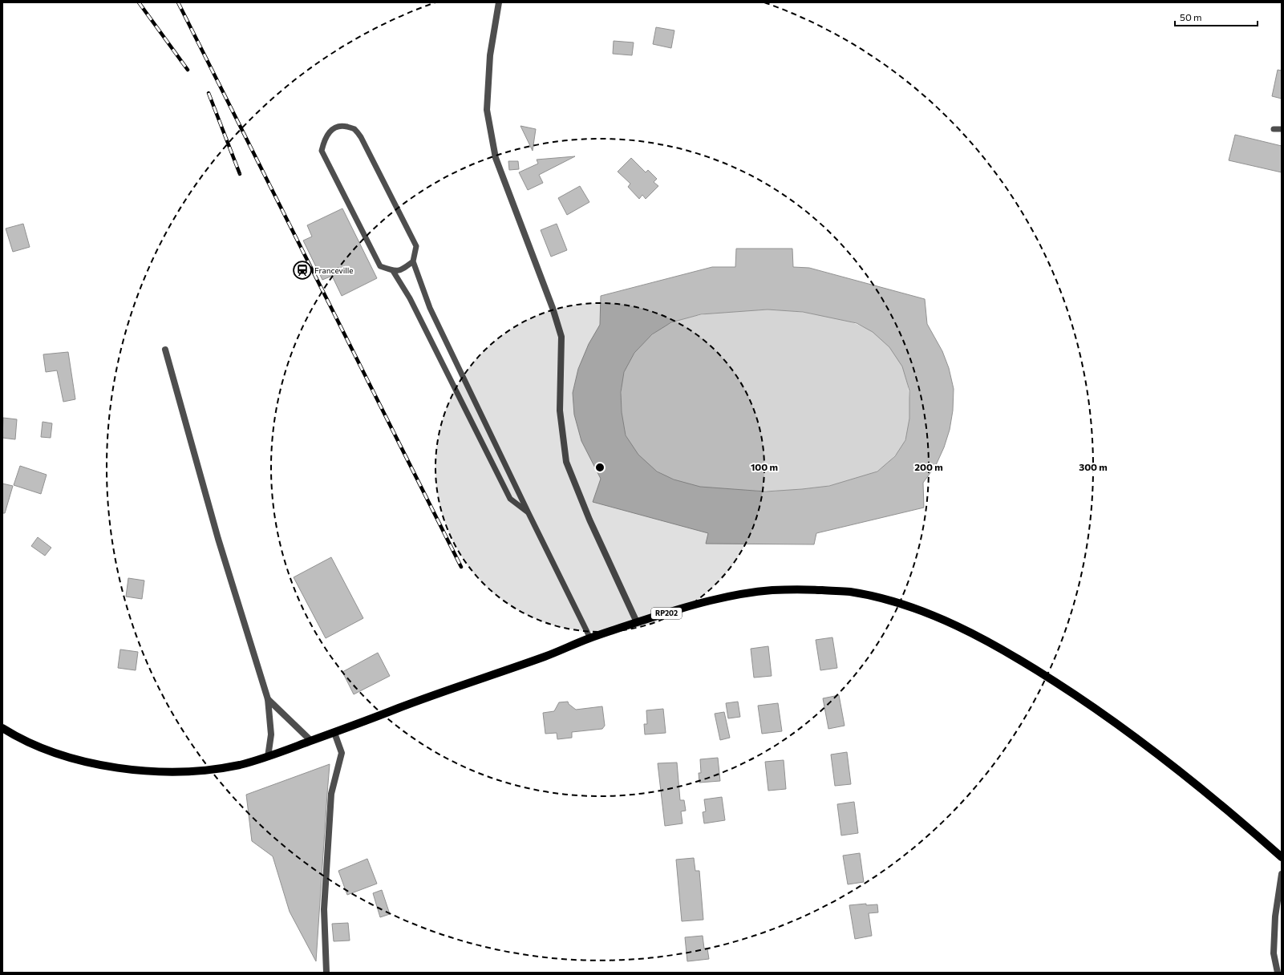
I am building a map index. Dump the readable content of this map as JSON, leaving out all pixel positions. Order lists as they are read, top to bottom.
{
  "streets": {
    "main road": ["RP202"]
  },
  "places": {
    "station": ["Franceville"]
  },
  "scale_bar": "50 m",
  "rings": ["100 m", "200 m", "300 m"]
}
